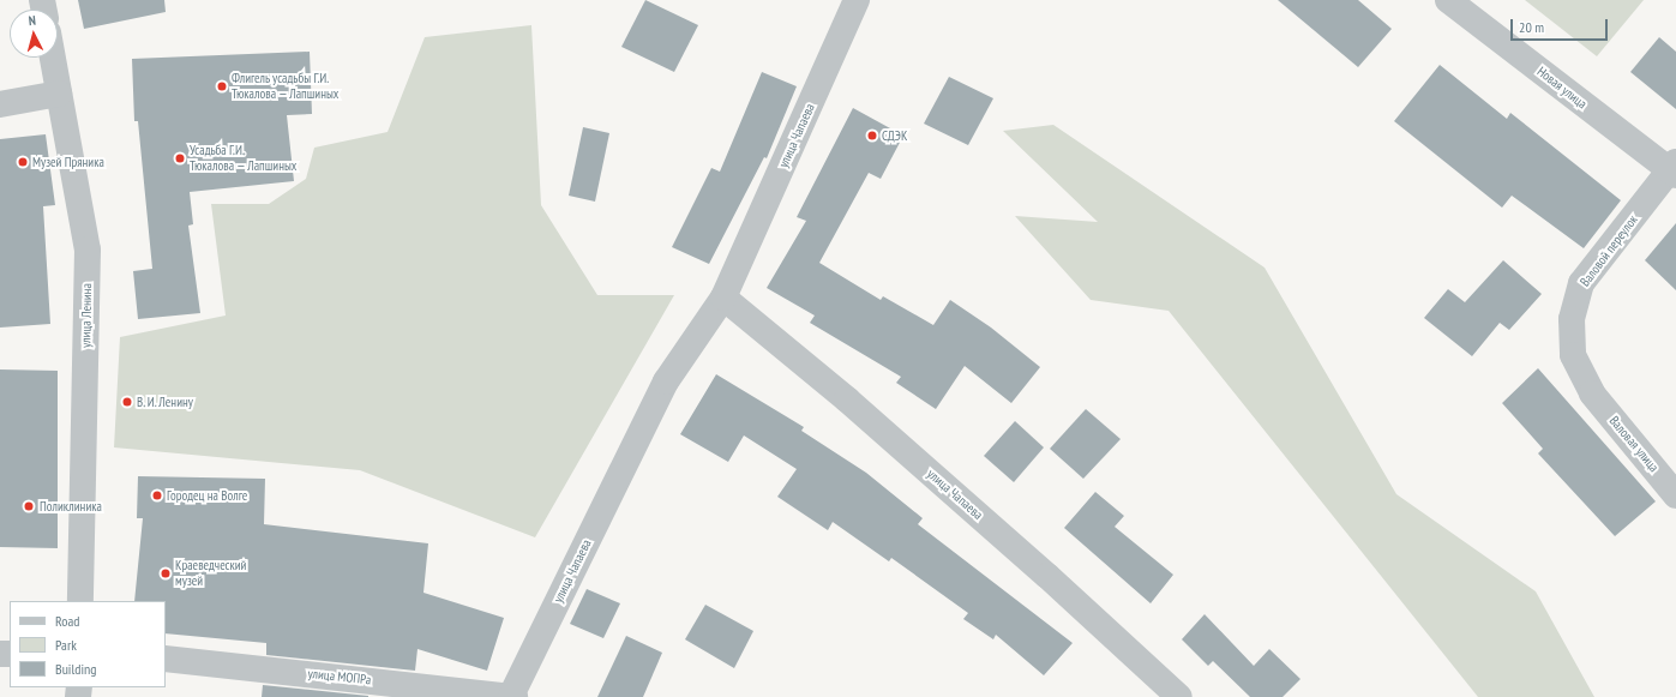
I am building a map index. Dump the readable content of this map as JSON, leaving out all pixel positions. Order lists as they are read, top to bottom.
{
  "streets": {
    "street": [
      "Новая улица",
      "улица Чапаева",
      "Валовой переулок",
      "улица Ленина",
      "Валовая улица",
      "улица МОПРа"
    ]
  },
  "crossings": [
    ["Новая улица", "Валовой переулок"],
    ["улица Чапаева", "улица МОПРа"],
    ["Валовой переулок", "Валовая улица"]
  ],
  "places": [
    "Флигель усадьбы Г.И. Тюкалова — Лапшиных",
    "СДЭК",
    "Усадьба Г.И. Тюкалова — Лапшиных",
    "Музей Пряника",
    "В. И. Ленину",
    "Городец на Волге",
    "Поликлиника",
    "Краеведческий музей"
  ],
  "legend": ["Road", "Park", "Building"],
  "scale_bar": "20 m",
  "north": "top"
}
